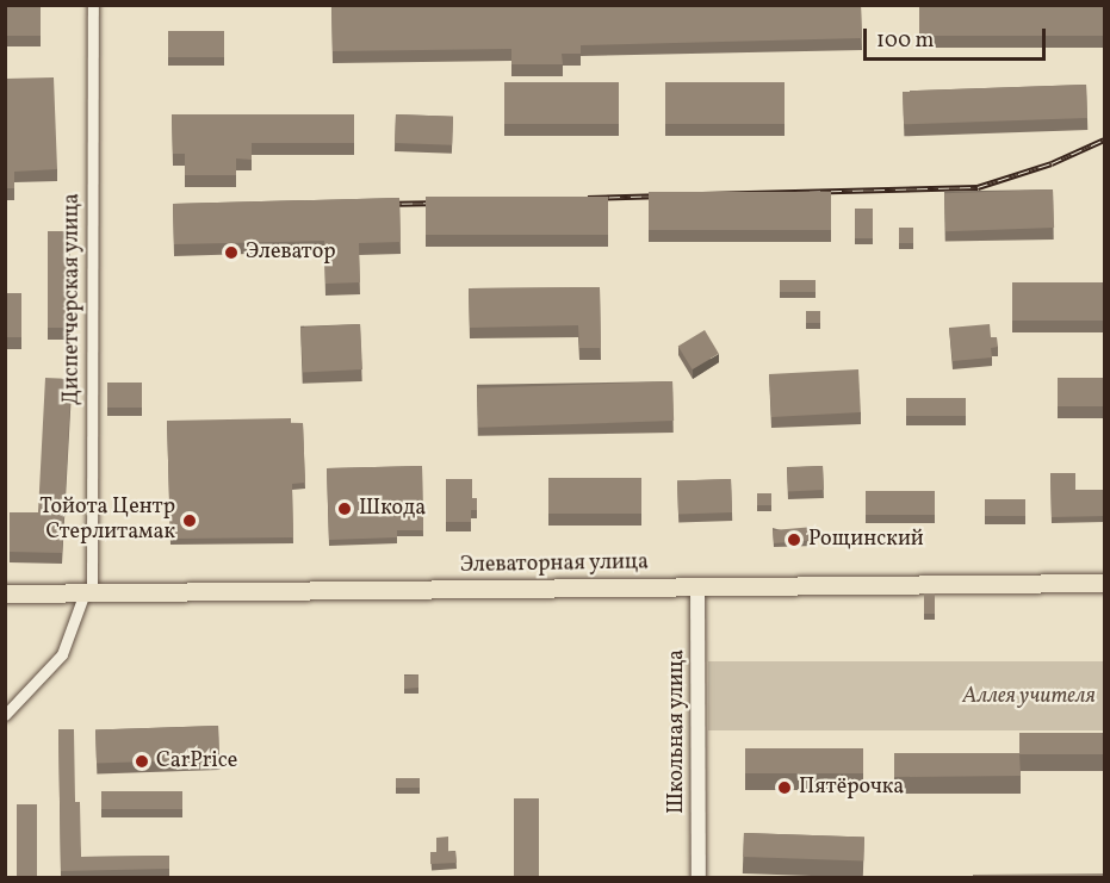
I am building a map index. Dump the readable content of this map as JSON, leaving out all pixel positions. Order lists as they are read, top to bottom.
{
  "streets": {
    "main road": ["Элеваторная улица"],
    "street": ["Диспетчерская улица", "Школьная улица"]
  },
  "crossings": [
    ["Диспетчерская улица", "Элеваторная улица"],
    ["Элеваторная улица", "Школьная улица"]
  ],
  "parks": ["Аллея учителя"],
  "places": [
    "Элеватор",
    "Шкода",
    "Тойота Центр Стерлитамак",
    "Рощинский",
    "CarPrice",
    "Пятёрочка"
  ],
  "scale_bar": "100 m"
}
